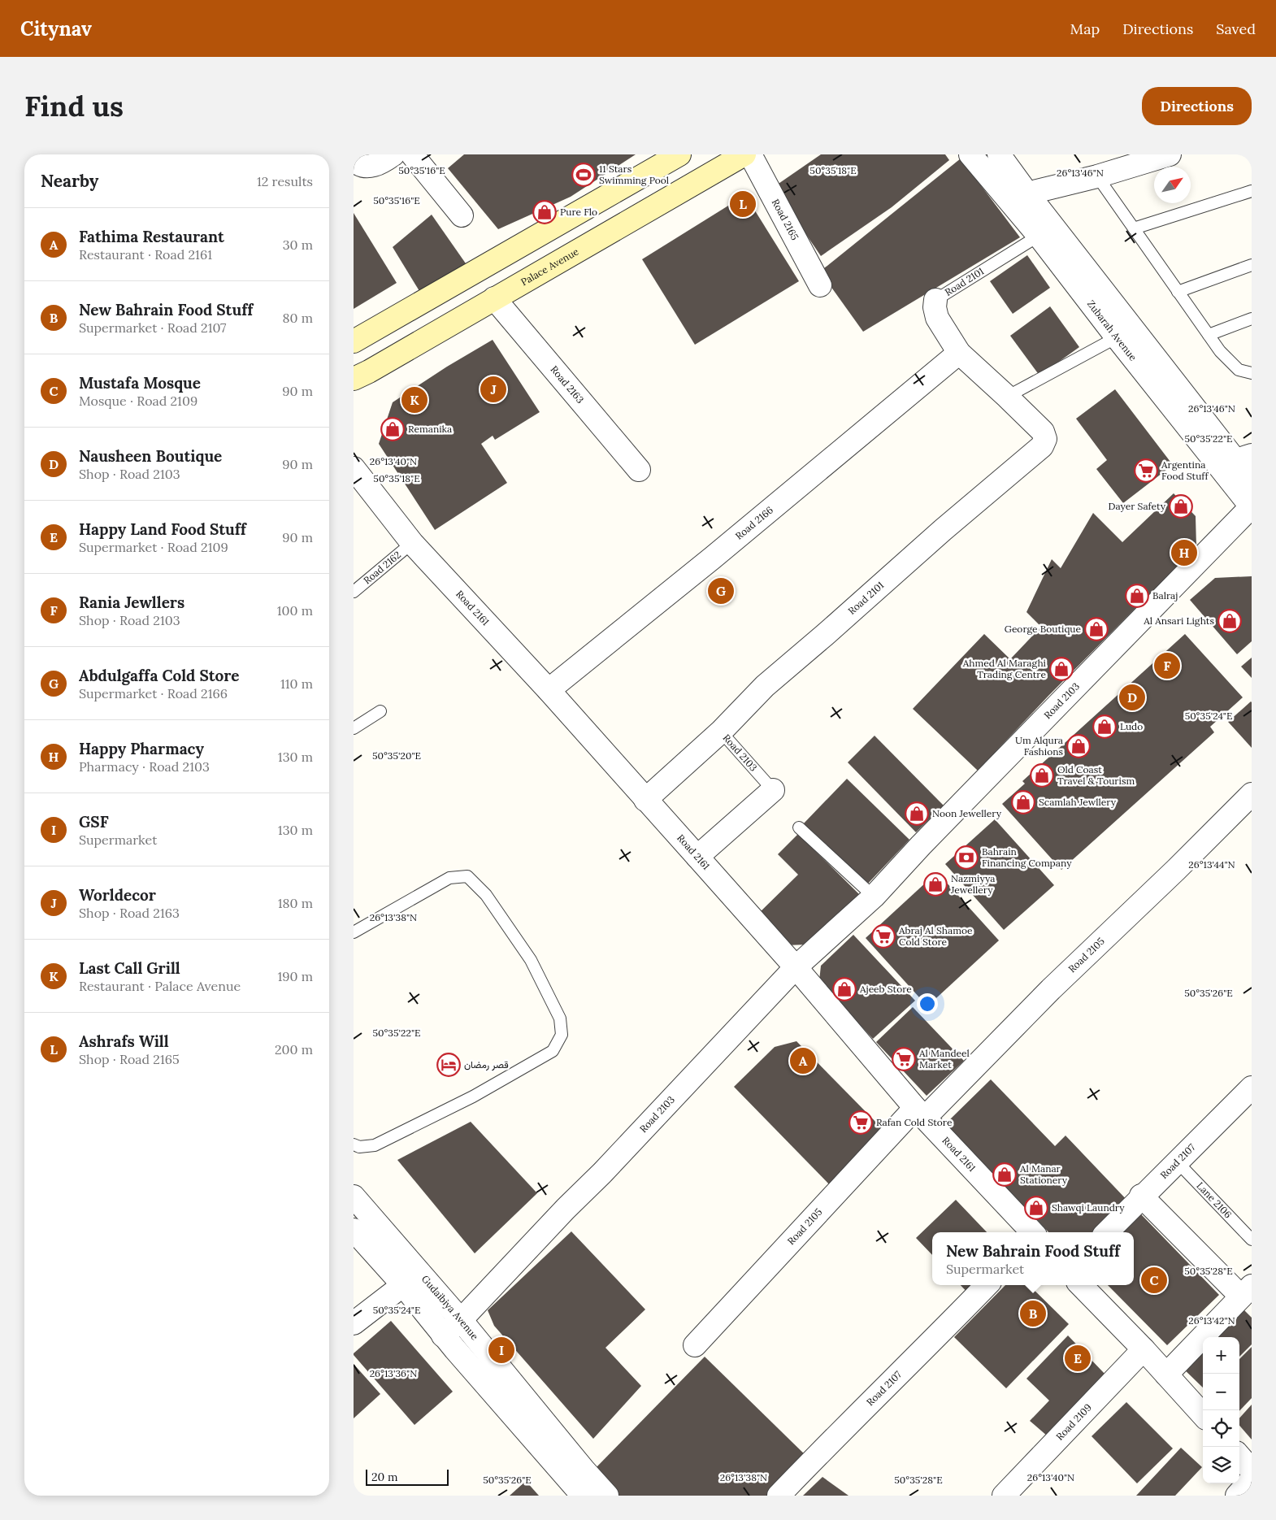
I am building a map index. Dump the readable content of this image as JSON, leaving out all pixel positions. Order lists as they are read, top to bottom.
{
  "streets": {
    "main road": ["Palace Avenue"],
    "street": [
      "Road 2165",
      "Road 2101",
      "Zubarah Avenue",
      "Road 2163",
      "Road 2166",
      "Road 2161",
      "Road 2103",
      "Road 2105",
      "Road 2107",
      "Gudaibiya Avenue",
      "Road 2109"
    ],
    "lane": ["Road 2162", "Lane 2106"]
  },
  "crossings": [
    ["Palace Avenue", "Road 2163"],
    ["Road 2101", "Zubarah Avenue"],
    ["Road 2101", "Road 2166"],
    ["Road 2101", "Road 2161"],
    ["Road 2101", "Road 2103"],
    ["Zubarah Avenue", "Road 2103"],
    ["Road 2166", "Road 2161"],
    ["Road 2162", "Road 2161"],
    ["Road 2161", "Road 2103"],
    ["Road 2161", "Road 2105"],
    ["Road 2103", "Gudaibiya Avenue"],
    ["Road 2107", "Lane 2106"]
  ],
  "places": {
    "sports": ["11 Stars Swimming Pool"],
    "shop": [
      "Pure Flo",
      "Remanika",
      "Dayer Safety",
      "Balraj",
      "Al Ansari Lights",
      "George Boutique",
      "Ahmed Al Maraghi Trading Centre",
      "Ludo",
      "Um Alqura Fashions",
      "Old Coast Travel & Tourism",
      "Scamlah Jewllery",
      "Noon Jewellery",
      "Nazmiyya Jewellery",
      "Ajeeb Store",
      "Al Manar Stationery",
      "Shawqi Laundry"
    ],
    "supermarket": [
      "Argentina Food Stuff",
      "Abraj Al Shamoe Cold Store",
      "Al Mandeel Market",
      "Rafan Cold Store"
    ],
    "bank": ["Bahrain Financing Company"],
    "hotel": ["قصر رمضان"]
  },
  "scale_bar": "20 m",
  "north": "top right",
  "page": {
    "header": "Citynav",
    "nav": ["Map", "Directions", "Saved"],
    "buttons": "Directions",
    "title": "Find us",
    "heading": ["Nearby", "12 results"],
    "pins": [
      "L",
      "J",
      "K",
      "H",
      "G",
      "F",
      "D",
      "A",
      "C",
      "B",
      "I",
      "E"
    ],
    "list": [
      {
        "mark": "A",
        "name": "Fathima Restaurant",
        "note": "Restaurant · Road 2161",
        "value": "30 m"
      },
      {
        "mark": "B",
        "name": "New Bahrain Food Stuff",
        "note": "Supermarket · Road 2107",
        "value": "80 m"
      },
      {
        "mark": "C",
        "name": "Mustafa Mosque",
        "note": "Mosque · Road 2109",
        "value": "90 m"
      },
      {
        "mark": "D",
        "name": "Nausheen Boutique",
        "note": "Shop · Road 2103",
        "value": "90 m"
      },
      {
        "mark": "E",
        "name": "Happy Land Food Stuff",
        "note": "Supermarket · Road 2109",
        "value": "90 m"
      },
      {
        "mark": "F",
        "name": "Rania Jewllers",
        "note": "Shop · Road 2103",
        "value": "100 m"
      },
      {
        "mark": "G",
        "name": "Abdulgaffa Cold Store",
        "note": "Supermarket · Road 2166",
        "value": "110 m"
      },
      {
        "mark": "H",
        "name": "Happy Pharmacy",
        "note": "Pharmacy · Road 2103",
        "value": "130 m"
      },
      {
        "mark": "I",
        "name": "GSF",
        "note": "Supermarket",
        "value": "130 m"
      },
      {
        "mark": "J",
        "name": "Worldecor",
        "note": "Shop · Road 2163",
        "value": "180 m"
      },
      {
        "mark": "K",
        "name": "Last Call Grill",
        "note": "Restaurant · Palace Avenue",
        "value": "190 m"
      },
      {
        "mark": "L",
        "name": "Ashrafs Will",
        "note": "Shop · Road 2165",
        "value": "200 m"
      }
    ],
    "popup": ["New Bahrain Food Stuff", "Supermarket"],
    "map_buttons": ["+", "−"],
    "scale": "20 m"
  },
  "coordinates": [
    "50°35'16\"E",
    "50°35'18\"E",
    "26°13'46\"N",
    "50°35'22\"E",
    "26°13'40\"N",
    "50°35'24\"E",
    "50°35'20\"E",
    "26°13'44\"N",
    "26°13'38\"N",
    "50°35'26\"E",
    "50°35'28\"E",
    "26°13'42\"N",
    "26°13'36\"N"
  ]
}
